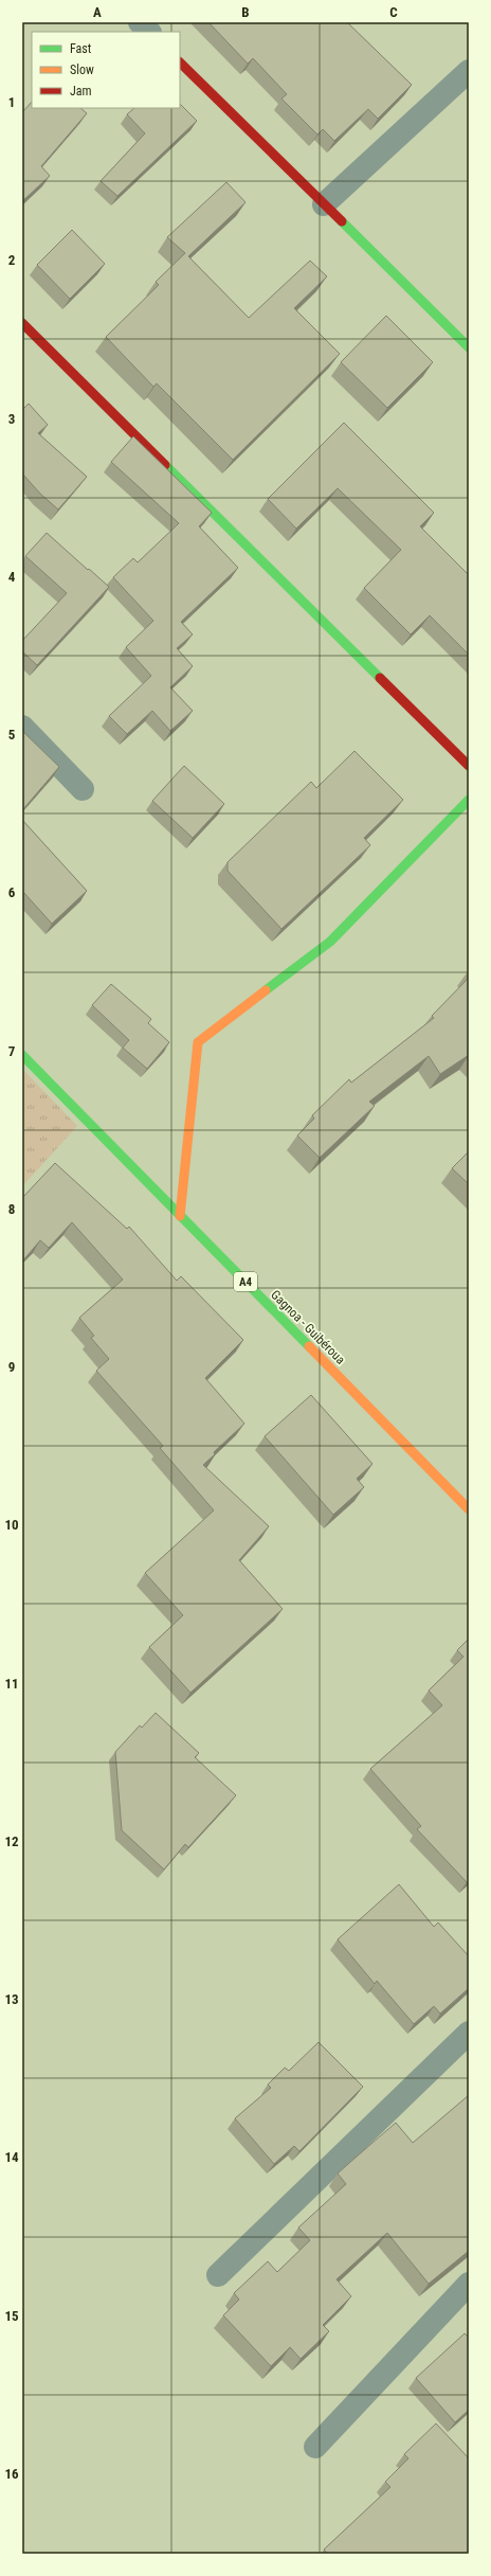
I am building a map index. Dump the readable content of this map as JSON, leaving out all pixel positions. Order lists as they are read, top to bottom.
{
  "streets": {
    "street": ["A4", "Gagnoa - Guibéroua"]
  },
  "legend": ["Fast", "Slow", "Jam"],
  "grid": {
    "columns": ["A", "B", "C"],
    "rows": [
      "1",
      "2",
      "3",
      "4",
      "5",
      "6",
      "7",
      "8",
      "9",
      "10",
      "11",
      "12",
      "13",
      "14",
      "15",
      "16"
    ]
  }
}
